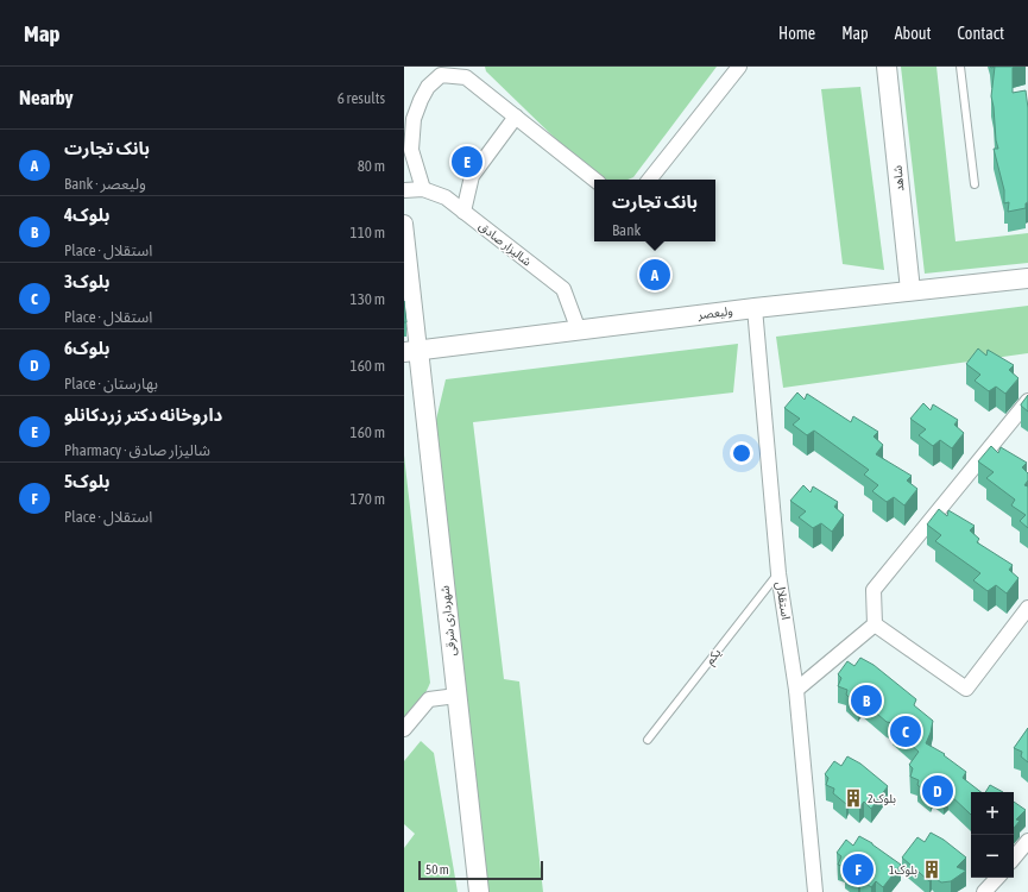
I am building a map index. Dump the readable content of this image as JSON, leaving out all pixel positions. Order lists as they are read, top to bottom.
{
  "streets": {
    "main road": ["شاهد", "ولیعصر", "شهرداری شرقی"],
    "street": ["شالیزار صادق", "استقلال"],
    "lane": ["یکم"]
  },
  "crossings": [
    ["شاهد", "ولیعصر"],
    ["شالیزار صادق", "ولیعصر"],
    ["ولیعصر", "استقلال"],
    ["ولیعصر", "شهرداری شرقی"],
    ["استقلال", "یکم"]
  ],
  "places": {
    "building": ["بلوک2", "بلوک1"]
  },
  "scale_bar": "50 m",
  "page": {
    "header": "Map",
    "nav": [
      "Home",
      "Map",
      "About",
      "Contact"
    ],
    "heading": ["Nearby", "6 results"],
    "list": [
      {
        "mark": "A",
        "name": "بانک تجارت",
        "note": "Bank · ولیعصر",
        "value": "80 m"
      },
      {
        "mark": "B",
        "name": "بلوک4",
        "note": "Place · استقلال",
        "value": "110 m"
      },
      {
        "mark": "C",
        "name": "بلوک3",
        "note": "Place · استقلال",
        "value": "130 m"
      },
      {
        "mark": "D",
        "name": "بلوک6",
        "note": "Place · بهارستان",
        "value": "160 m"
      },
      {
        "mark": "E",
        "name": "داروخانه دکتر زردکانلو",
        "note": "Pharmacy · شالیزار صادق",
        "value": "160 m"
      },
      {
        "mark": "F",
        "name": "بلوک5",
        "note": "Place · استقلال",
        "value": "170 m"
      }
    ],
    "pins": [
      "E",
      "A",
      "B",
      "C",
      "D",
      "F"
    ],
    "popup": ["بانک تجارت", "Bank"],
    "map_buttons": ["+", "−"],
    "scale": "50 m"
  }
}
